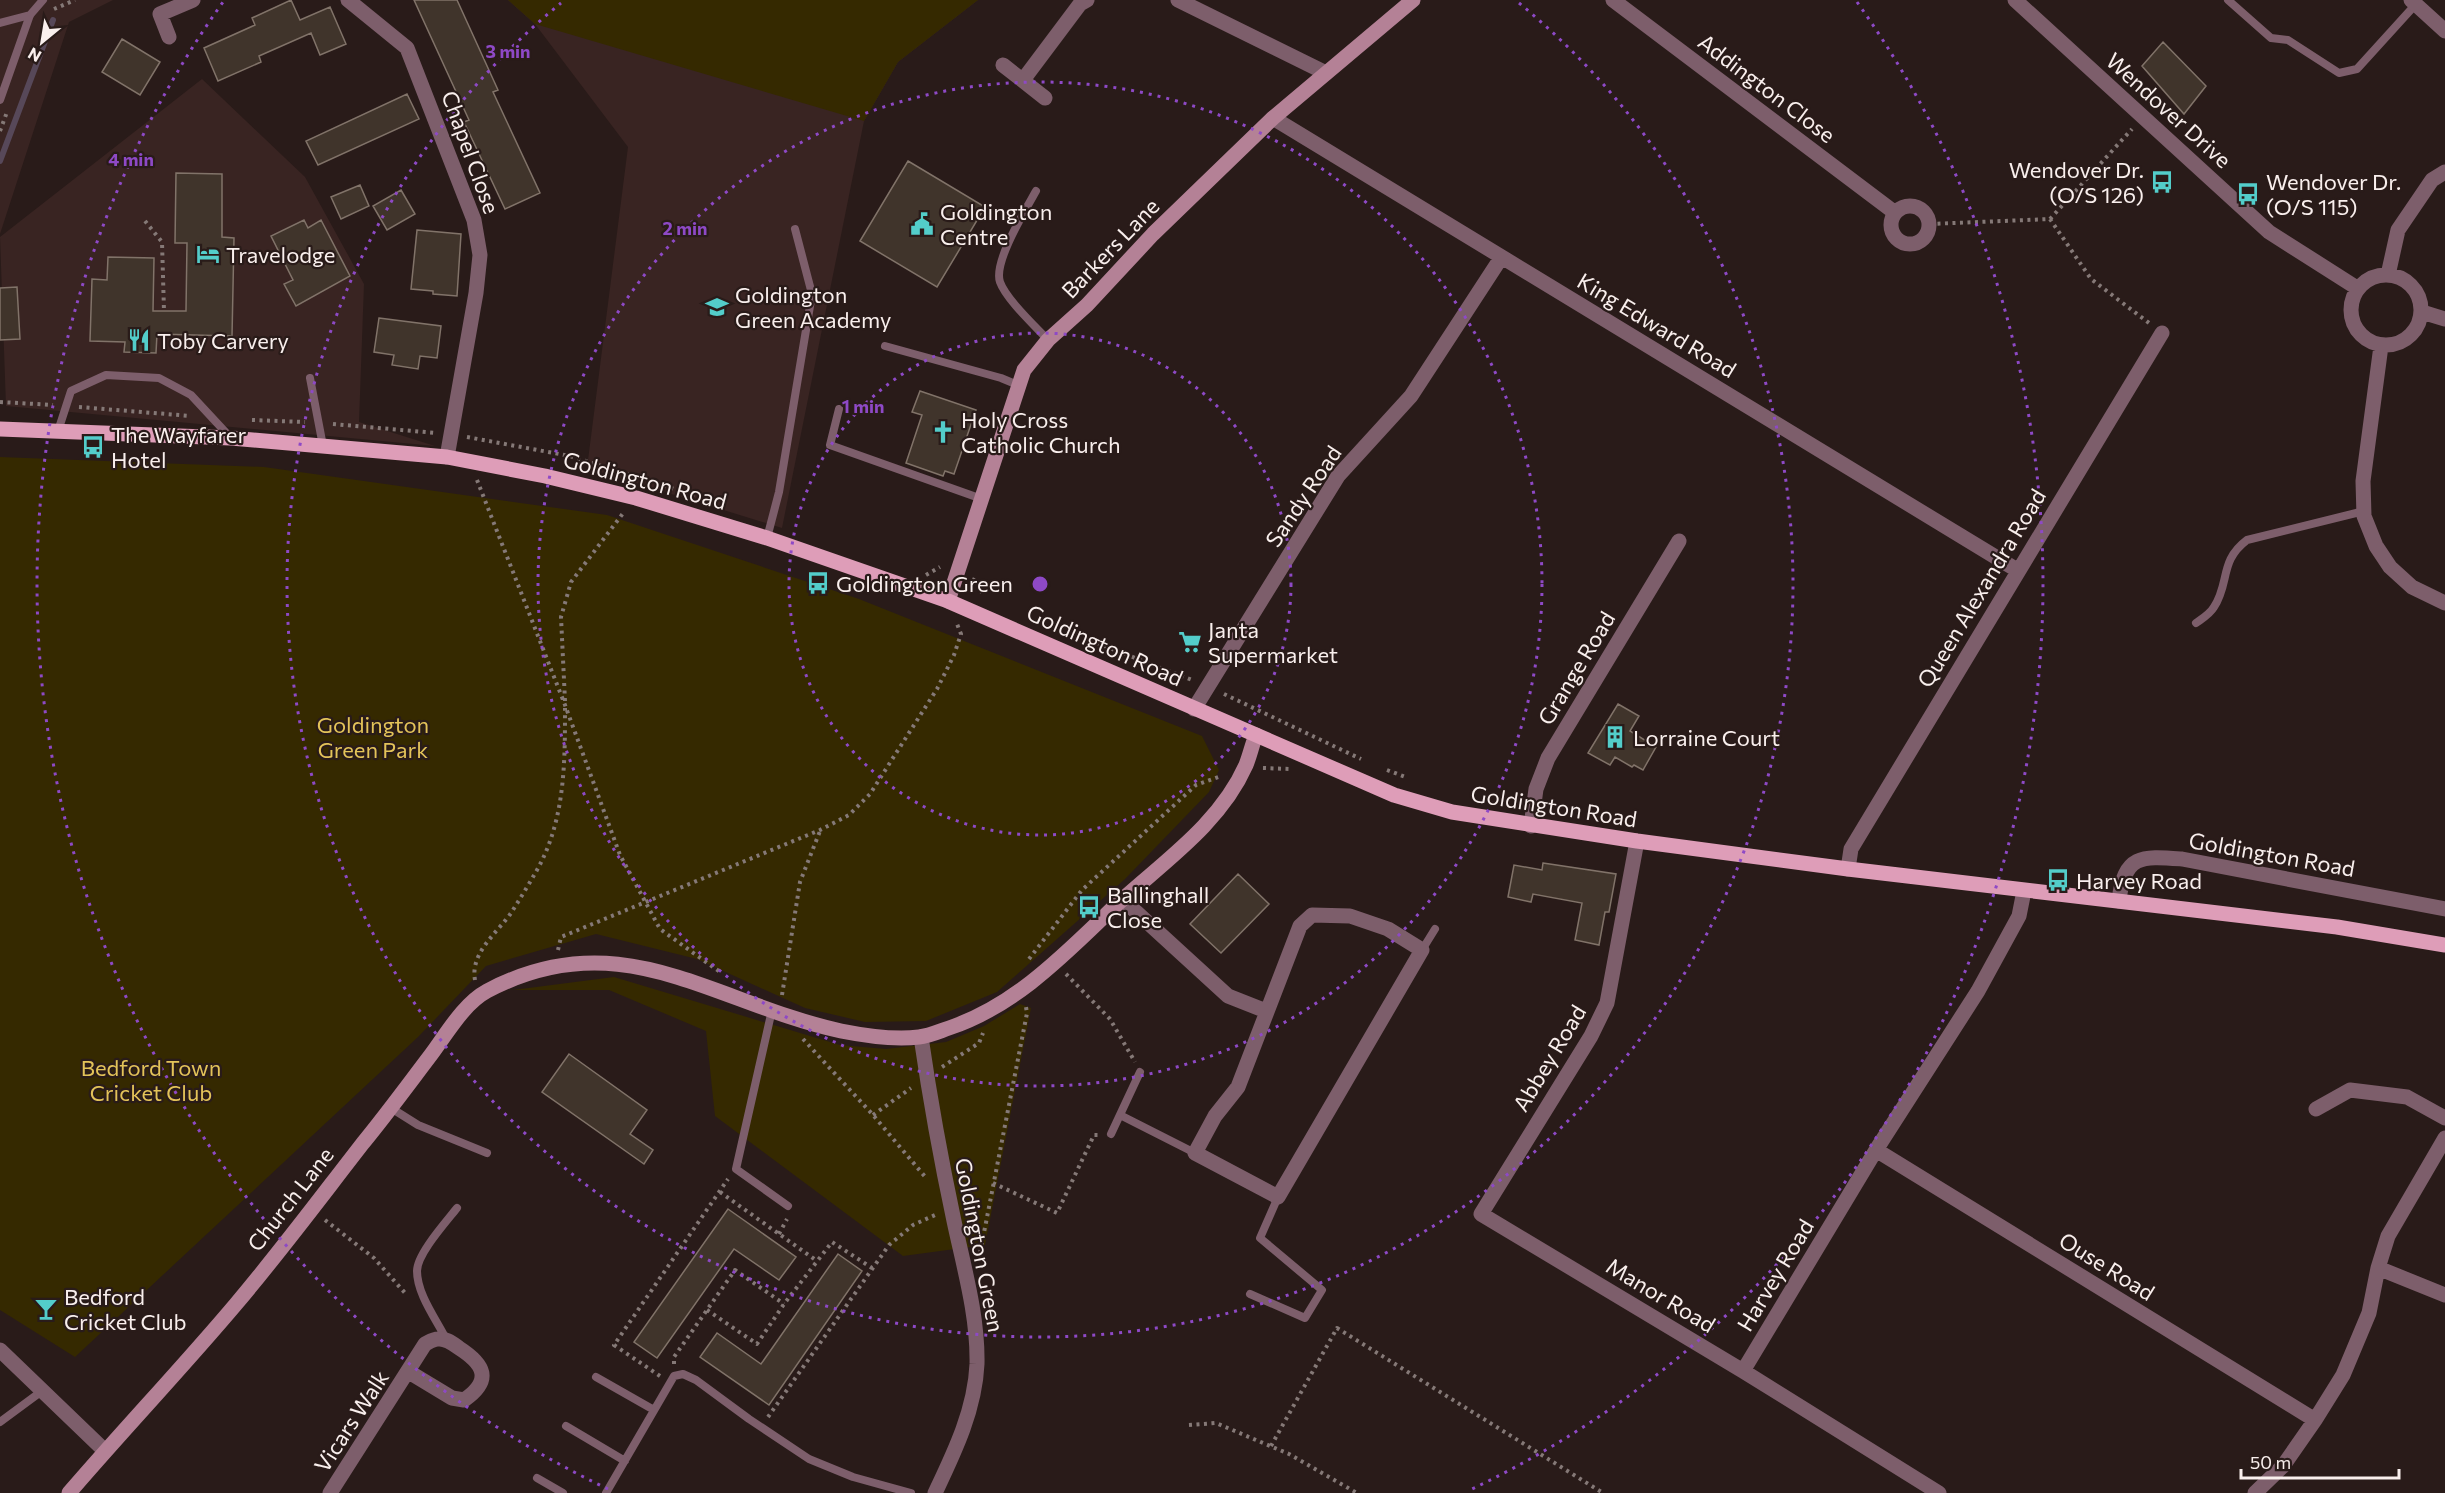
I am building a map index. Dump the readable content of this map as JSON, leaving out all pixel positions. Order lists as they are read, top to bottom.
{
  "streets": {
    "main road": ["Goldington Road"],
    "street": [
      "Addington Close",
      "Wendover Drive",
      "Chapel Close",
      "Barkers Lane",
      "King Edward Road",
      "Sandy Road",
      "Queen Alexandra Road",
      "Grange Road",
      "Abbey Road",
      "Church Lane",
      "Goldington Green",
      "Ouse Road",
      "Harvey Road",
      "Manor Road",
      "Vicars Walk"
    ]
  },
  "crossings": [
    ["Chapel Close", "Goldington Road"],
    ["Barkers Lane", "King Edward Road"],
    ["Barkers Lane", "Goldington Road"],
    ["King Edward Road", "Sandy Road"],
    ["King Edward Road", "Queen Alexandra Road"],
    ["Goldington Road", "Sandy Road"],
    ["Goldington Road", "Queen Alexandra Road"],
    ["Goldington Road", "Grange Road"],
    ["Goldington Road", "Abbey Road"],
    ["Goldington Road", "Harvey Road"],
    ["Abbey Road", "Manor Road"],
    ["Ouse Road", "Harvey Road"],
    ["Harvey Road", "Manor Road"]
  ],
  "parks": ["Goldington Green Park", "Bedford Town Cricket Club"],
  "places": {
    "bus stop": [
      "Wendover Dr. (O/S 126)",
      "Wendover Dr. (O/S 115)",
      "The Wayfarer Hotel",
      "Goldington Green",
      "Harvey Road",
      "Ballinghall Close"
    ],
    "public building": ["Goldington Centre"],
    "hotel": ["Travelodge"],
    "school or university": ["Goldington Green Academy"],
    "restaurant": ["Toby Carvery"],
    "church": ["Holy Cross Catholic Church"],
    "supermarket": ["Janta Supermarket"],
    "building": ["Lorraine Court"],
    "bar": ["Bedford Cricket Club"]
  },
  "scale_bar": "50 m",
  "north": "bottom left",
  "rings": [
    "3 min",
    "4 min",
    "2 min",
    "1 min"
  ]
}
